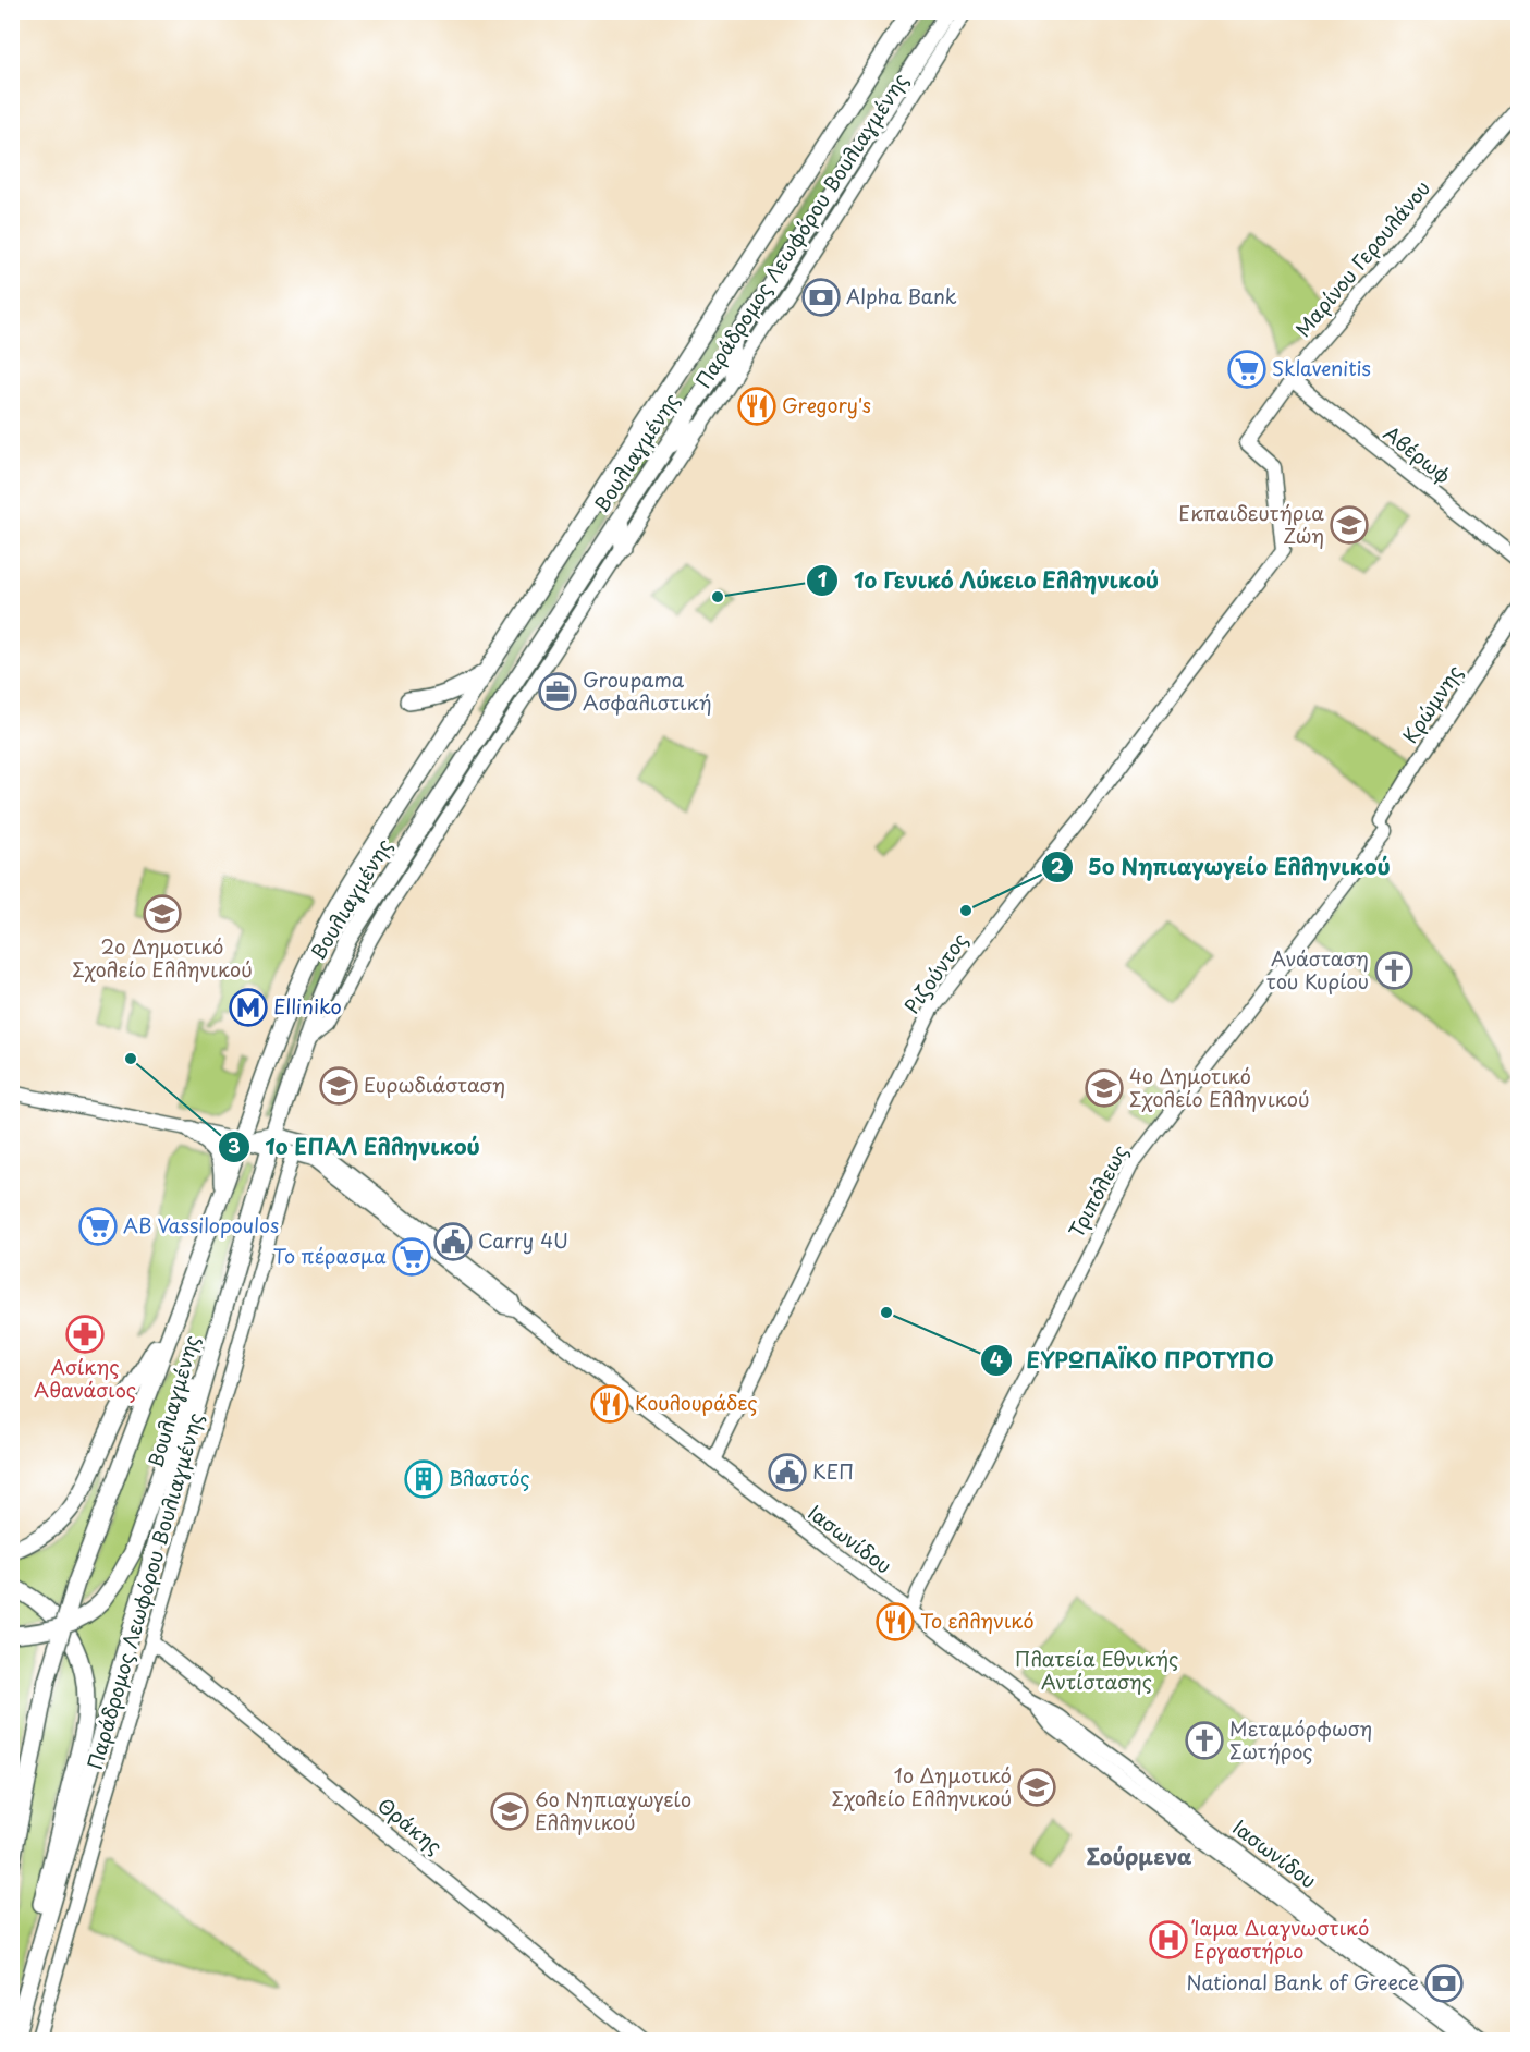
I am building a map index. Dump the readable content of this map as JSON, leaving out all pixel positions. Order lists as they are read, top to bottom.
{
  "streets": {
    "main road": ["Βουλιαγμένης"],
    "street": [
      "Παράδρομος Λεωφόρου Βουλιαγμένης",
      "Μαρίνου Γερουλάνου",
      "Αβέρωφ",
      "Κρώμνης",
      "Ριζούντος",
      "Τριπόλεως",
      "Ιασωνίδου",
      "Θράκης"
    ]
  },
  "crossings": [
    ["Παράδρομος Λεωφόρου Βουλιαγμένης", "Βουλιαγμένης"],
    ["Παράδρομος Λεωφόρου Βουλιαγμένης", "Ιασωνίδου"],
    ["Παράδρομος Λεωφόρου Βουλιαγμένης", "Θράκης"],
    ["Μαρίνου Γερουλάνου", "Αβέρωφ"],
    ["Μαρίνου Γερουλάνου", "Ριζούντος"],
    ["Βουλιαγμένης", "Ιασωνίδου"],
    ["Κρώμνης", "Τριπόλεως"],
    ["Ριζούντος", "Ιασωνίδου"],
    ["Τριπόλεως", "Ιασωνίδου"]
  ],
  "districts": ["Σούρμενα"],
  "parks": ["Πλατεία Εθνικής Αντίστασης"],
  "places": {
    "bank": ["Alpha Bank", "National Bank of Greece"],
    "supermarket": ["Sklavenitis", "AB Vassilopoulos", "Το πέρασμα"],
    "restaurant": ["Gregory's", "Κουλουράδες", "Το ελληνικό"],
    "school or university": [
      "Εκπαιδευτήρια Ζώη",
      "2ο Δημοτικό Σχολείο Ελληνικού",
      "Ευρωδιάσταση",
      "4ο Δημοτικό Σχολείο Ελληνικού",
      "1ο Δημοτικό Σχολείο Ελληνικού",
      "6ο Νηπιαγωγείο Ελληνικού"
    ],
    "other": [
      "1ο Γενικό Λύκειο Ελληνικού",
      "5ο Νηπιαγωγείο Ελληνικού",
      "1ο ΕΠΑΛ Ελληνικού",
      "ΕΥΡΩΠΑΪΚΟ ΠΡΟΤΥΠΟ"
    ],
    "office": ["Groupama Ασφαλιστική"],
    "church": ["Ανάσταση του Κυρίου", "Μεταμόρφωση Σωτήρος"],
    "metro station": ["Elliniko"],
    "public building": ["Carry 4U", "ΚΕΠ"],
    "pharmacy": ["Ασίκης Αθανάσιος"],
    "building": ["Βλαστός"],
    "hospital": ["Ίαμα Διαγνωστικό Εργαστήριο"]
  }
}
